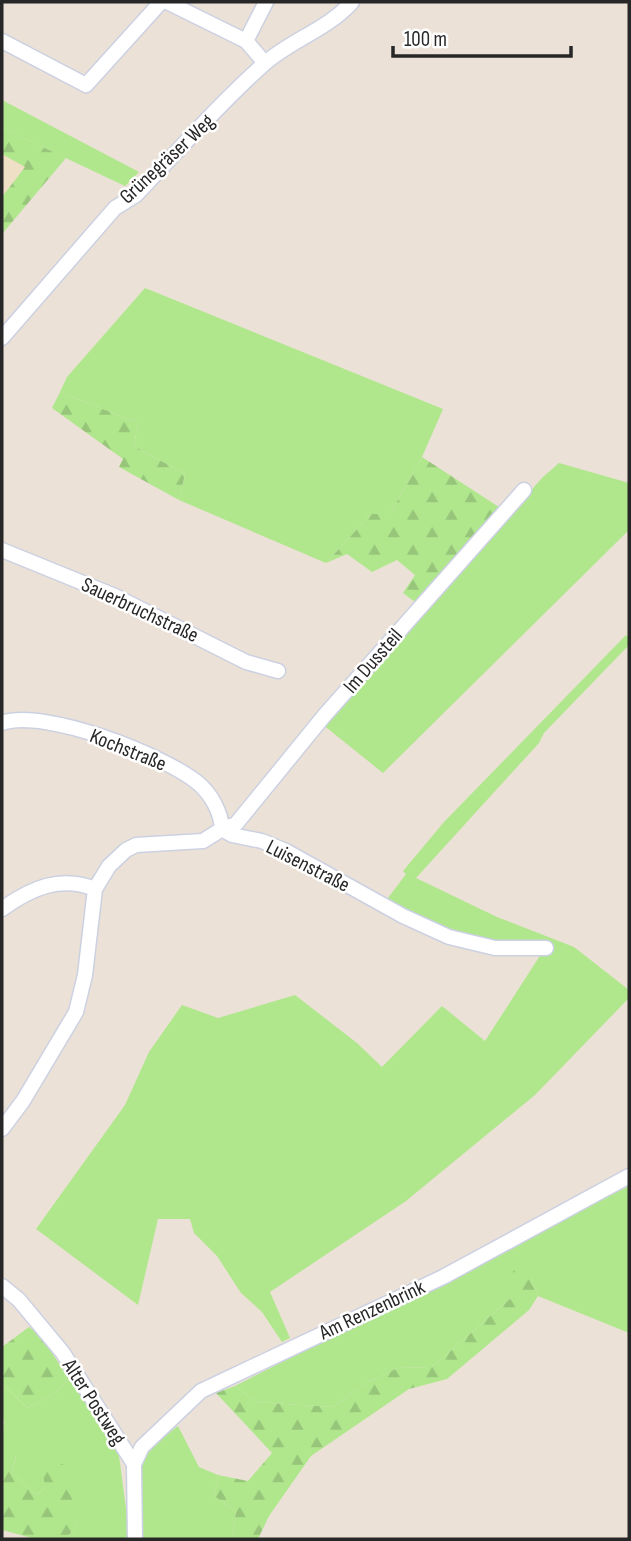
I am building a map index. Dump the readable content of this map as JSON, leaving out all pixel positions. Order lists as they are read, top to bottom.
{
  "streets": {
    "street": [
      "Grünegräser Weg",
      "Sauerbruchstraße",
      "Im Dussteil",
      "Kochstraße",
      "Luisenstraße",
      "Am Renzenbrink",
      "Alter Postweg"
    ]
  },
  "crossings": [
    ["Im Dussteil", "Kochstraße"],
    ["Im Dussteil", "Luisenstraße"],
    ["Kochstraße", "Luisenstraße"],
    ["Am Renzenbrink", "Alter Postweg"]
  ],
  "scale_bar": "100 m"
}
